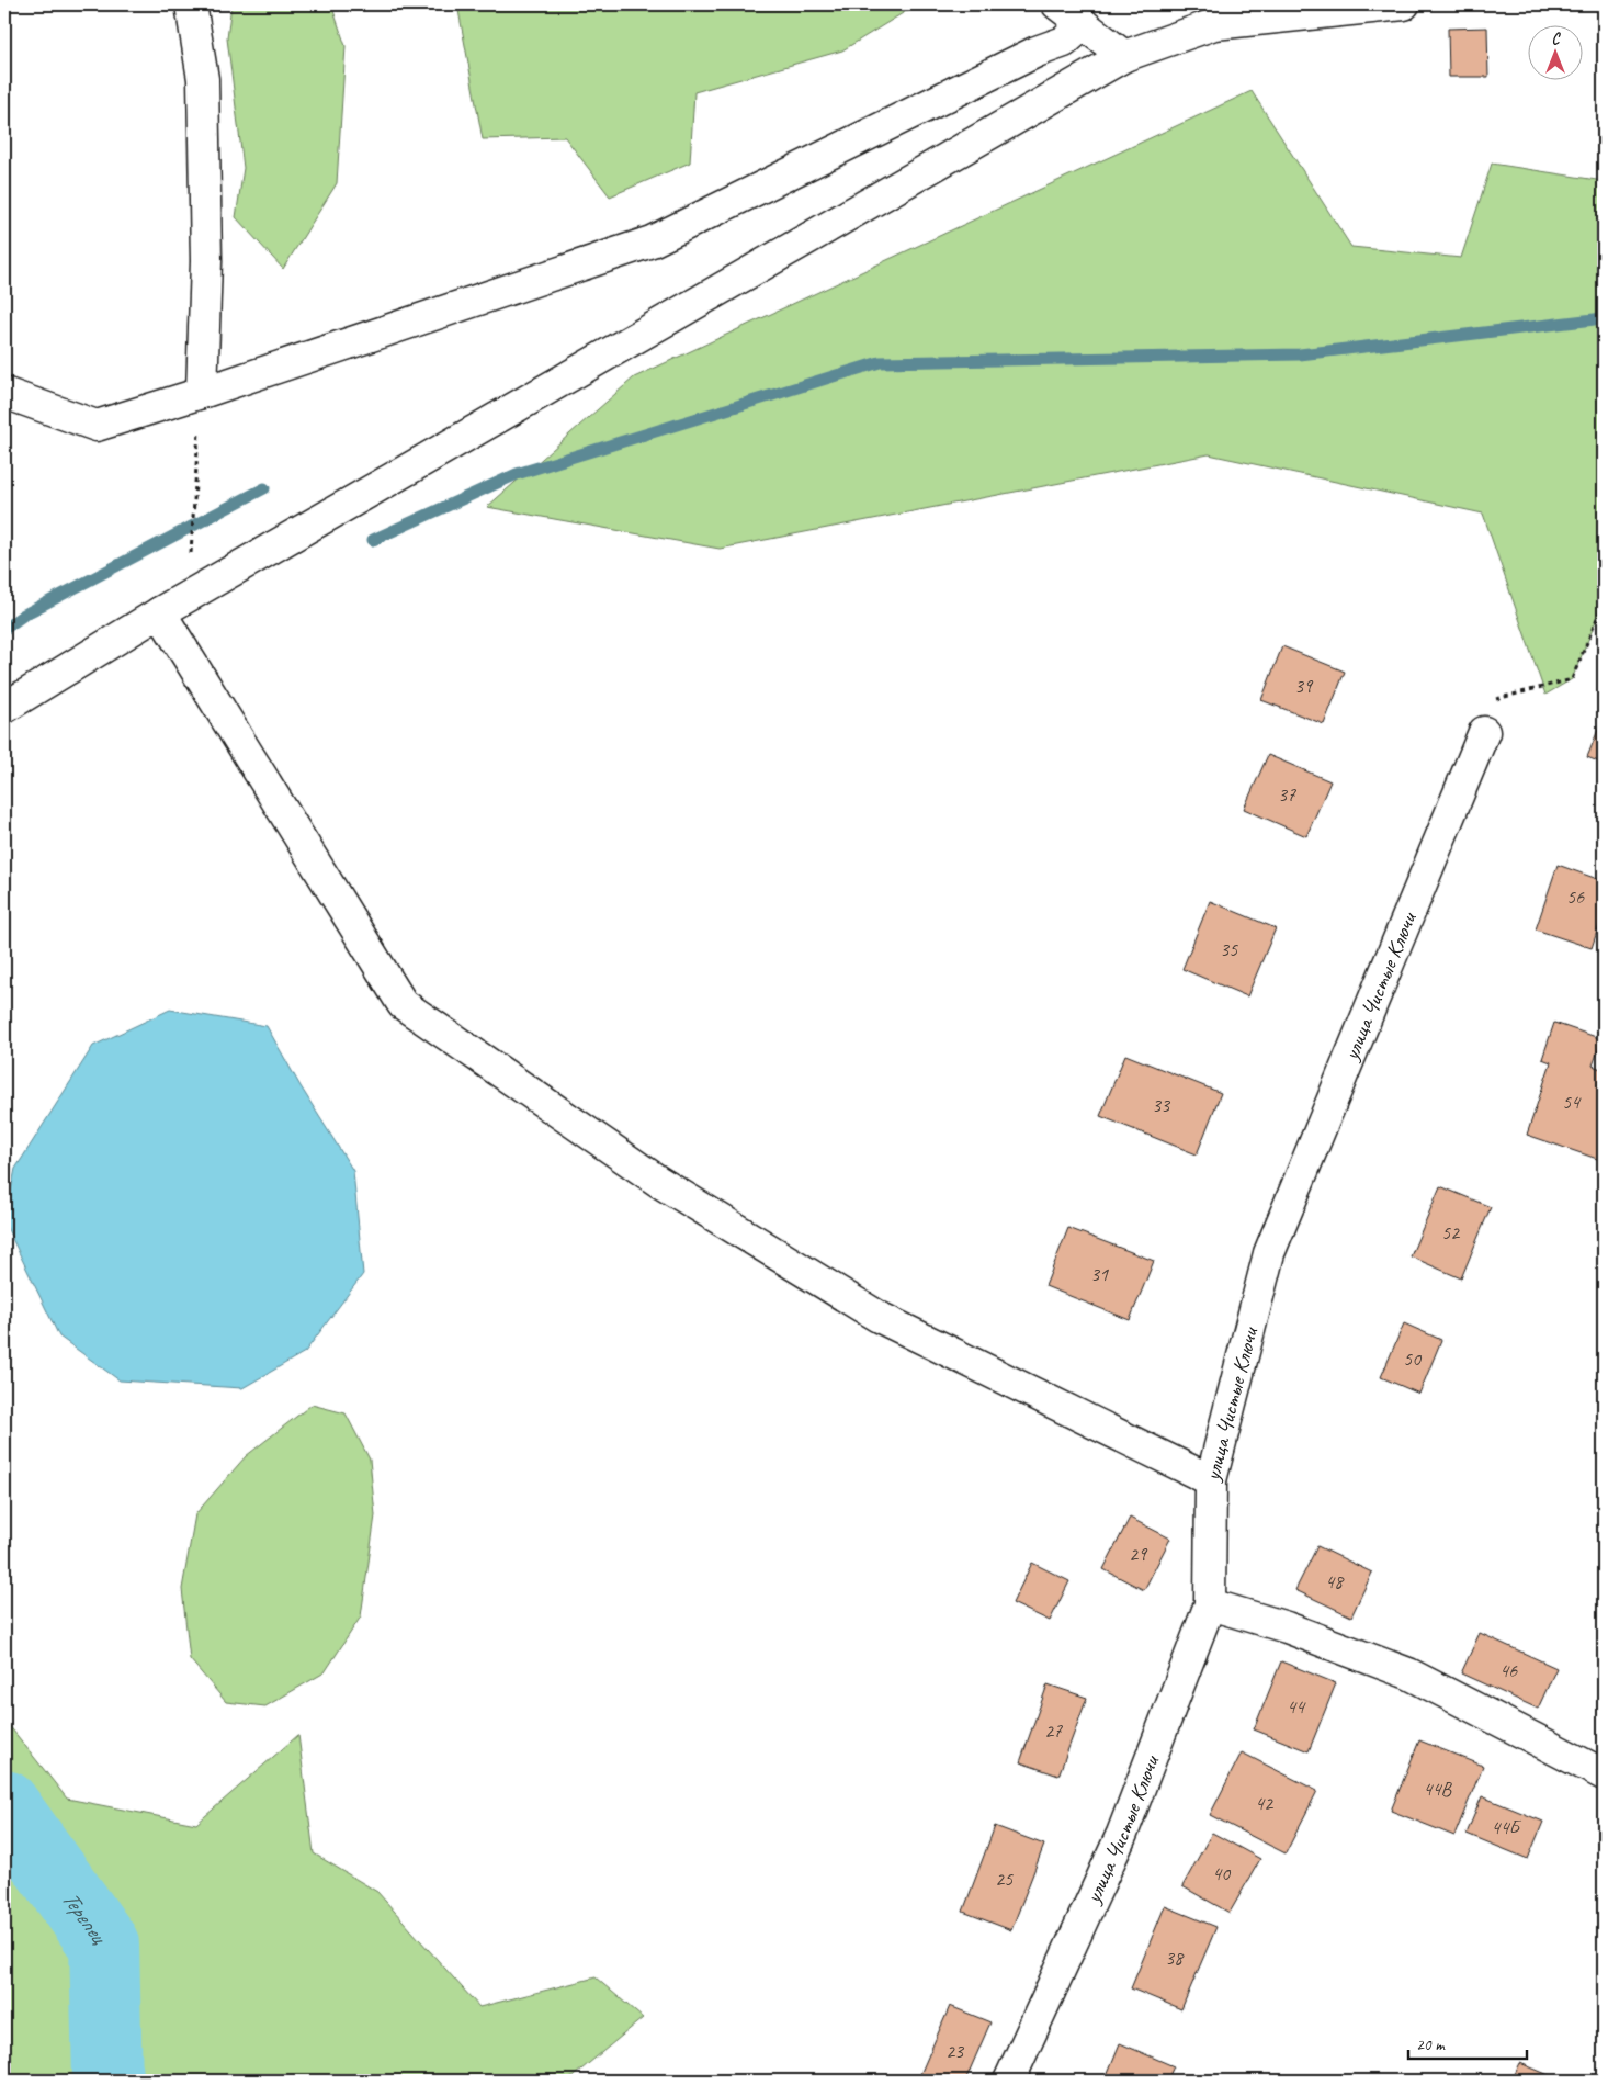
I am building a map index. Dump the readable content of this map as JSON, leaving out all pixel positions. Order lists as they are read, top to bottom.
{
  "streets": {
    "street": ["улица Чистые Ключи"]
  },
  "water": ["Терепец"],
  "house_numbers": [
    "39",
    "37",
    "56",
    "35",
    "54",
    "33",
    "52",
    "31",
    "50",
    "29",
    "48",
    "46",
    "44",
    "27",
    "44В",
    "42",
    "44Б",
    "40",
    "25",
    "38",
    "23"
  ],
  "scale_bar": "20 m",
  "north": "top"
}
